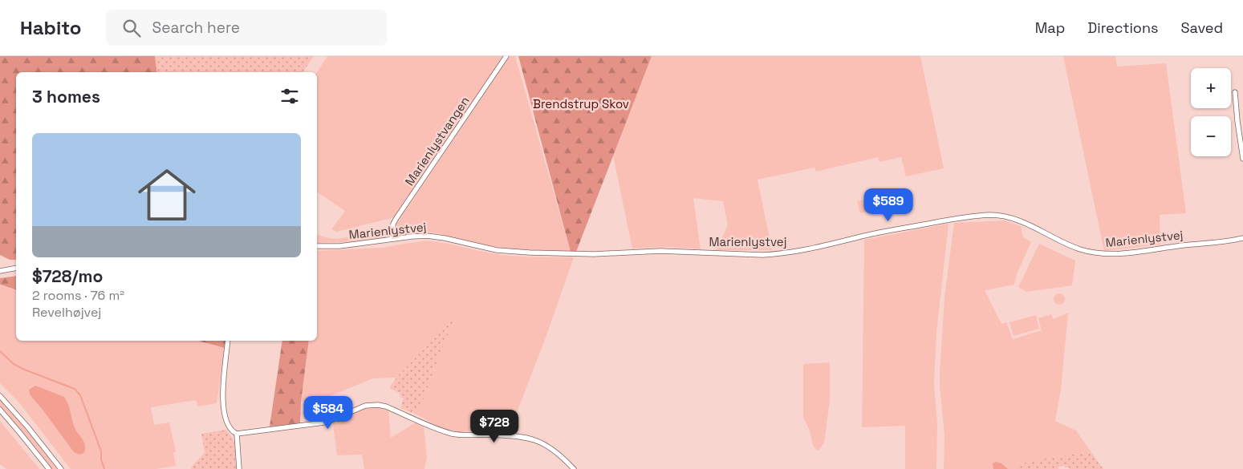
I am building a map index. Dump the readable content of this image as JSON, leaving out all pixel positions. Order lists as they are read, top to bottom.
{
  "streets": {
    "street": ["Marienlystvangen", "Marienlystvej"]
  },
  "crossings": [
    ["Marienlystvangen", "Marienlystvej"]
  ],
  "parks": ["Brendstrup Skov"],
  "page": {
    "header": "Habito",
    "search": "Search here",
    "nav": ["Map", "Directions", "Saved"],
    "map_buttons": ["+", "−"],
    "heading": "3 homes",
    "list": [
      {
        "name": "$728/mo",
        "note": "2 rooms · 76 m² · Revelhøjvej"
      }
    ],
    "price": ["$589", "$584", "$728"]
  }
}
